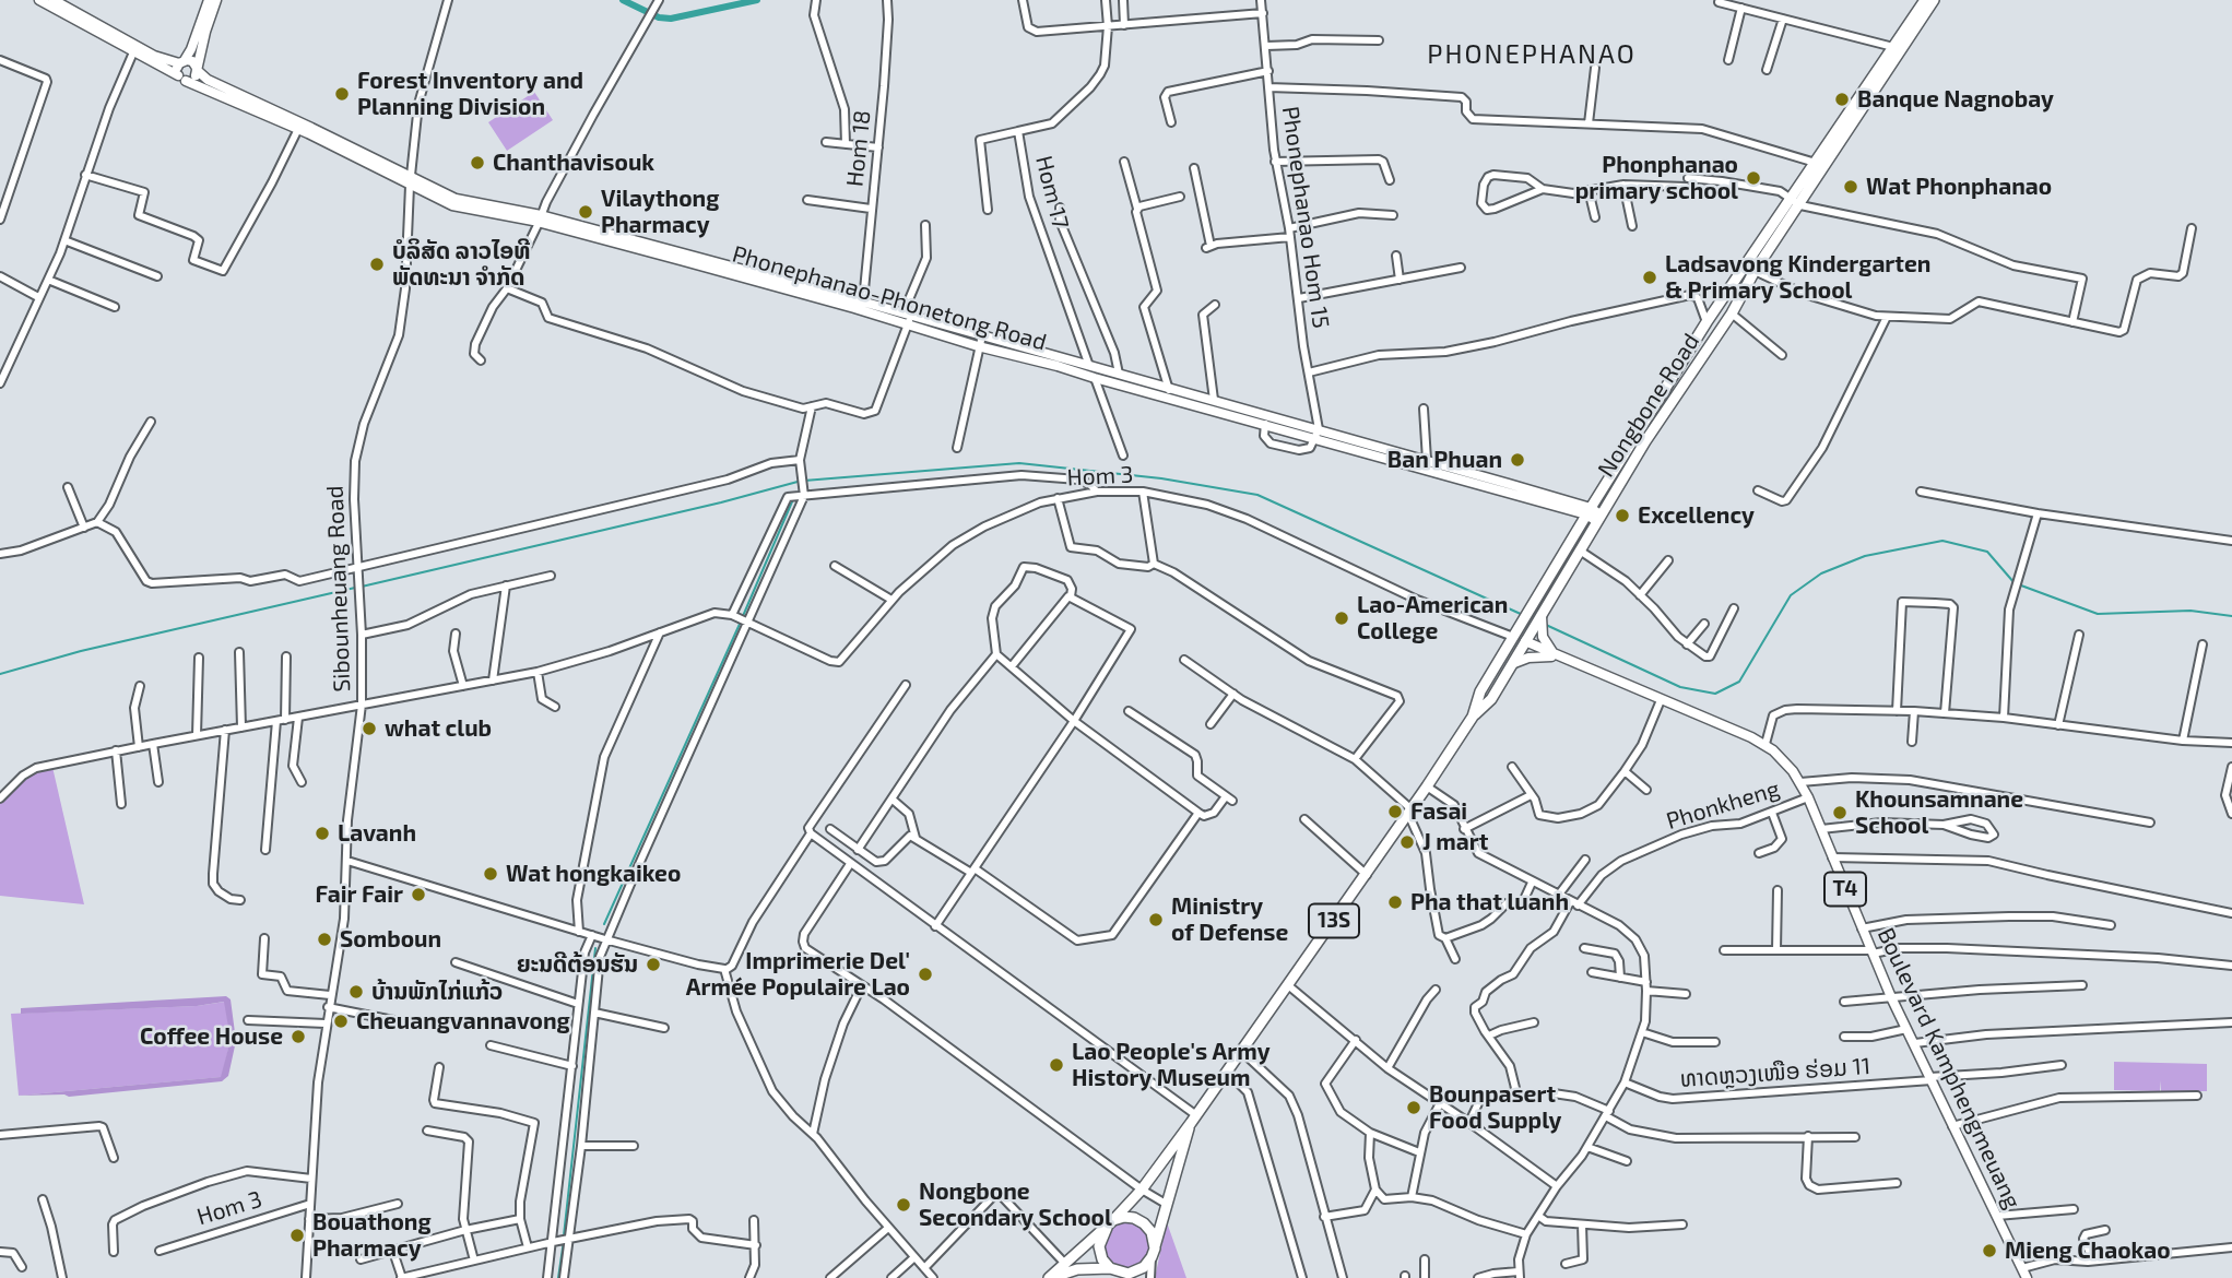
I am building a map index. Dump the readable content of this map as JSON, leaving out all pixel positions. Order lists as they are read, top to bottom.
{
  "streets": {
    "highway": ["Nongbone Road", "13S"],
    "main road": ["Phonephanao-Phonetong Road", "T4", "Boulevard Kamphengmeuang"],
    "street": [
      "Hom 18",
      "Hom 17",
      "Phonephanao Hom 15",
      "Hom 3",
      "Sibounheuang Road",
      "Phonkheng",
      "ທາດຫຼວງເໜືອ ຮ່ອມ 11"
    ]
  },
  "crossings": [
    ["Hom 18", "Phonephanao-Phonetong Road"],
    ["Hom 17", "Phonephanao-Phonetong Road"],
    ["Phonephanao Hom 15", "Phonephanao-Phonetong Road"],
    ["Phonephanao-Phonetong Road", "Nongbone Road"],
    ["Phonephanao-Phonetong Road", "Sibounheuang Road"],
    ["Nongbone Road", "Hom 3"],
    ["Nongbone Road", "Boulevard Kamphengmeuang"],
    ["Hom 3", "Sibounheuang Road"],
    ["Phonkheng", "Boulevard Kamphengmeuang"],
    ["Boulevard Kamphengmeuang", "ທາດຫຼວງເໜືອ ຮ່ອມ 11"]
  ],
  "districts": ["PHONEPHANAO"],
  "places": [
    "Forest Inventory and Planning Division",
    "Banque Nagnobay",
    "Chanthavisouk",
    "Phonphanao primary school",
    "Wat Phonphanao",
    "Vilaythong Pharmacy",
    "ບໍລິສັດ ລາວໄອທີ ພັດທະນາ ຈຳກັດ",
    "Ladsavong Kindergarten & Primary School",
    "Ban Phuan",
    "Excellency",
    "Lao-American College",
    "what club",
    "Fasai",
    "Khounsamnane School",
    "Lavanh",
    "J mart",
    "Wat hongkaikeo",
    "Fair Fair",
    "Pha that luanh",
    "Ministry of Defense",
    "Somboun",
    "ຍະນດີຕ້ອນຮັນ",
    "Imprimerie Del' Armée Populaire Lao",
    "ບ້ານພັກໄກ່ແກ້ວ",
    "Cheuangvannavong",
    "Coffee House",
    "Lao People's Army History Museum",
    "Bounpasert Food Supply",
    "Nongbone Secondary School",
    "Bouathong Pharmacy",
    "Mieng Chaokao"
  ]
}
